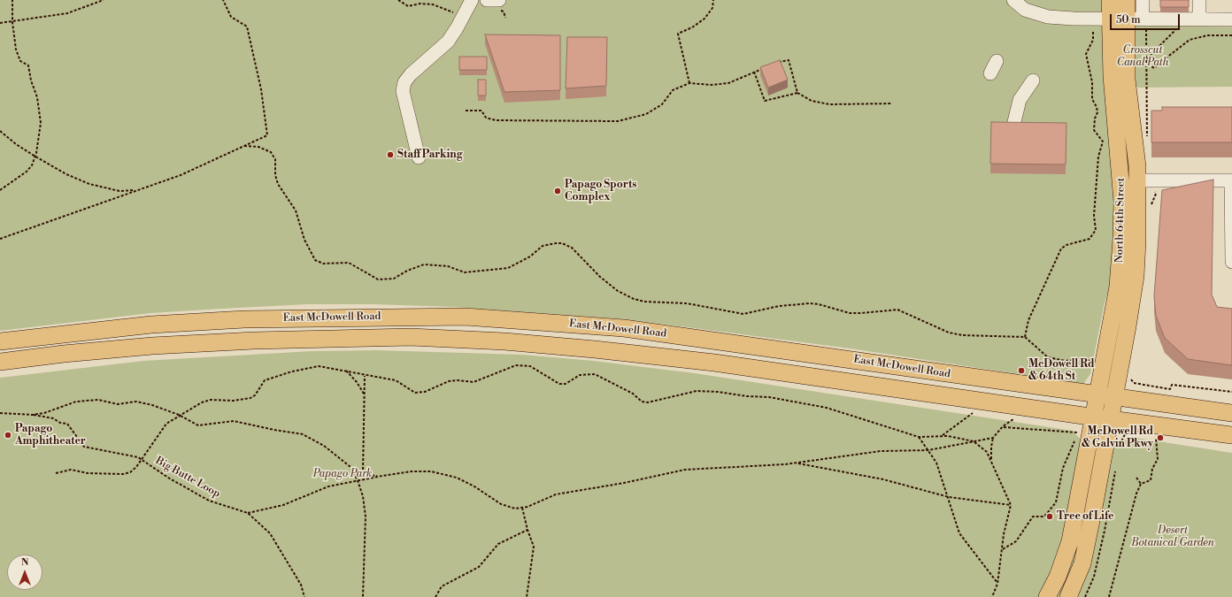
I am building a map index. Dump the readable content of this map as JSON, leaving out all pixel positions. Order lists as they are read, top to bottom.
{
  "streets": {
    "main road": ["North 64th Street", "East McDowell Road"],
    "path": ["Big Butte Loop"]
  },
  "crossings": [
    ["North 64th Street", "East McDowell Road"]
  ],
  "parks": ["Crosscut Canal Path", "Papago Park", "Desert Botanical Garden"],
  "places": [
    "Staff Parking",
    "Papago Sports Complex",
    "McDowell Rd & 64th St",
    "Papago Amphitheater",
    "McDowell Rd & Galvin Pkwy",
    "Tree of Life"
  ],
  "scale_bar": "50 m",
  "north": "top"
}
